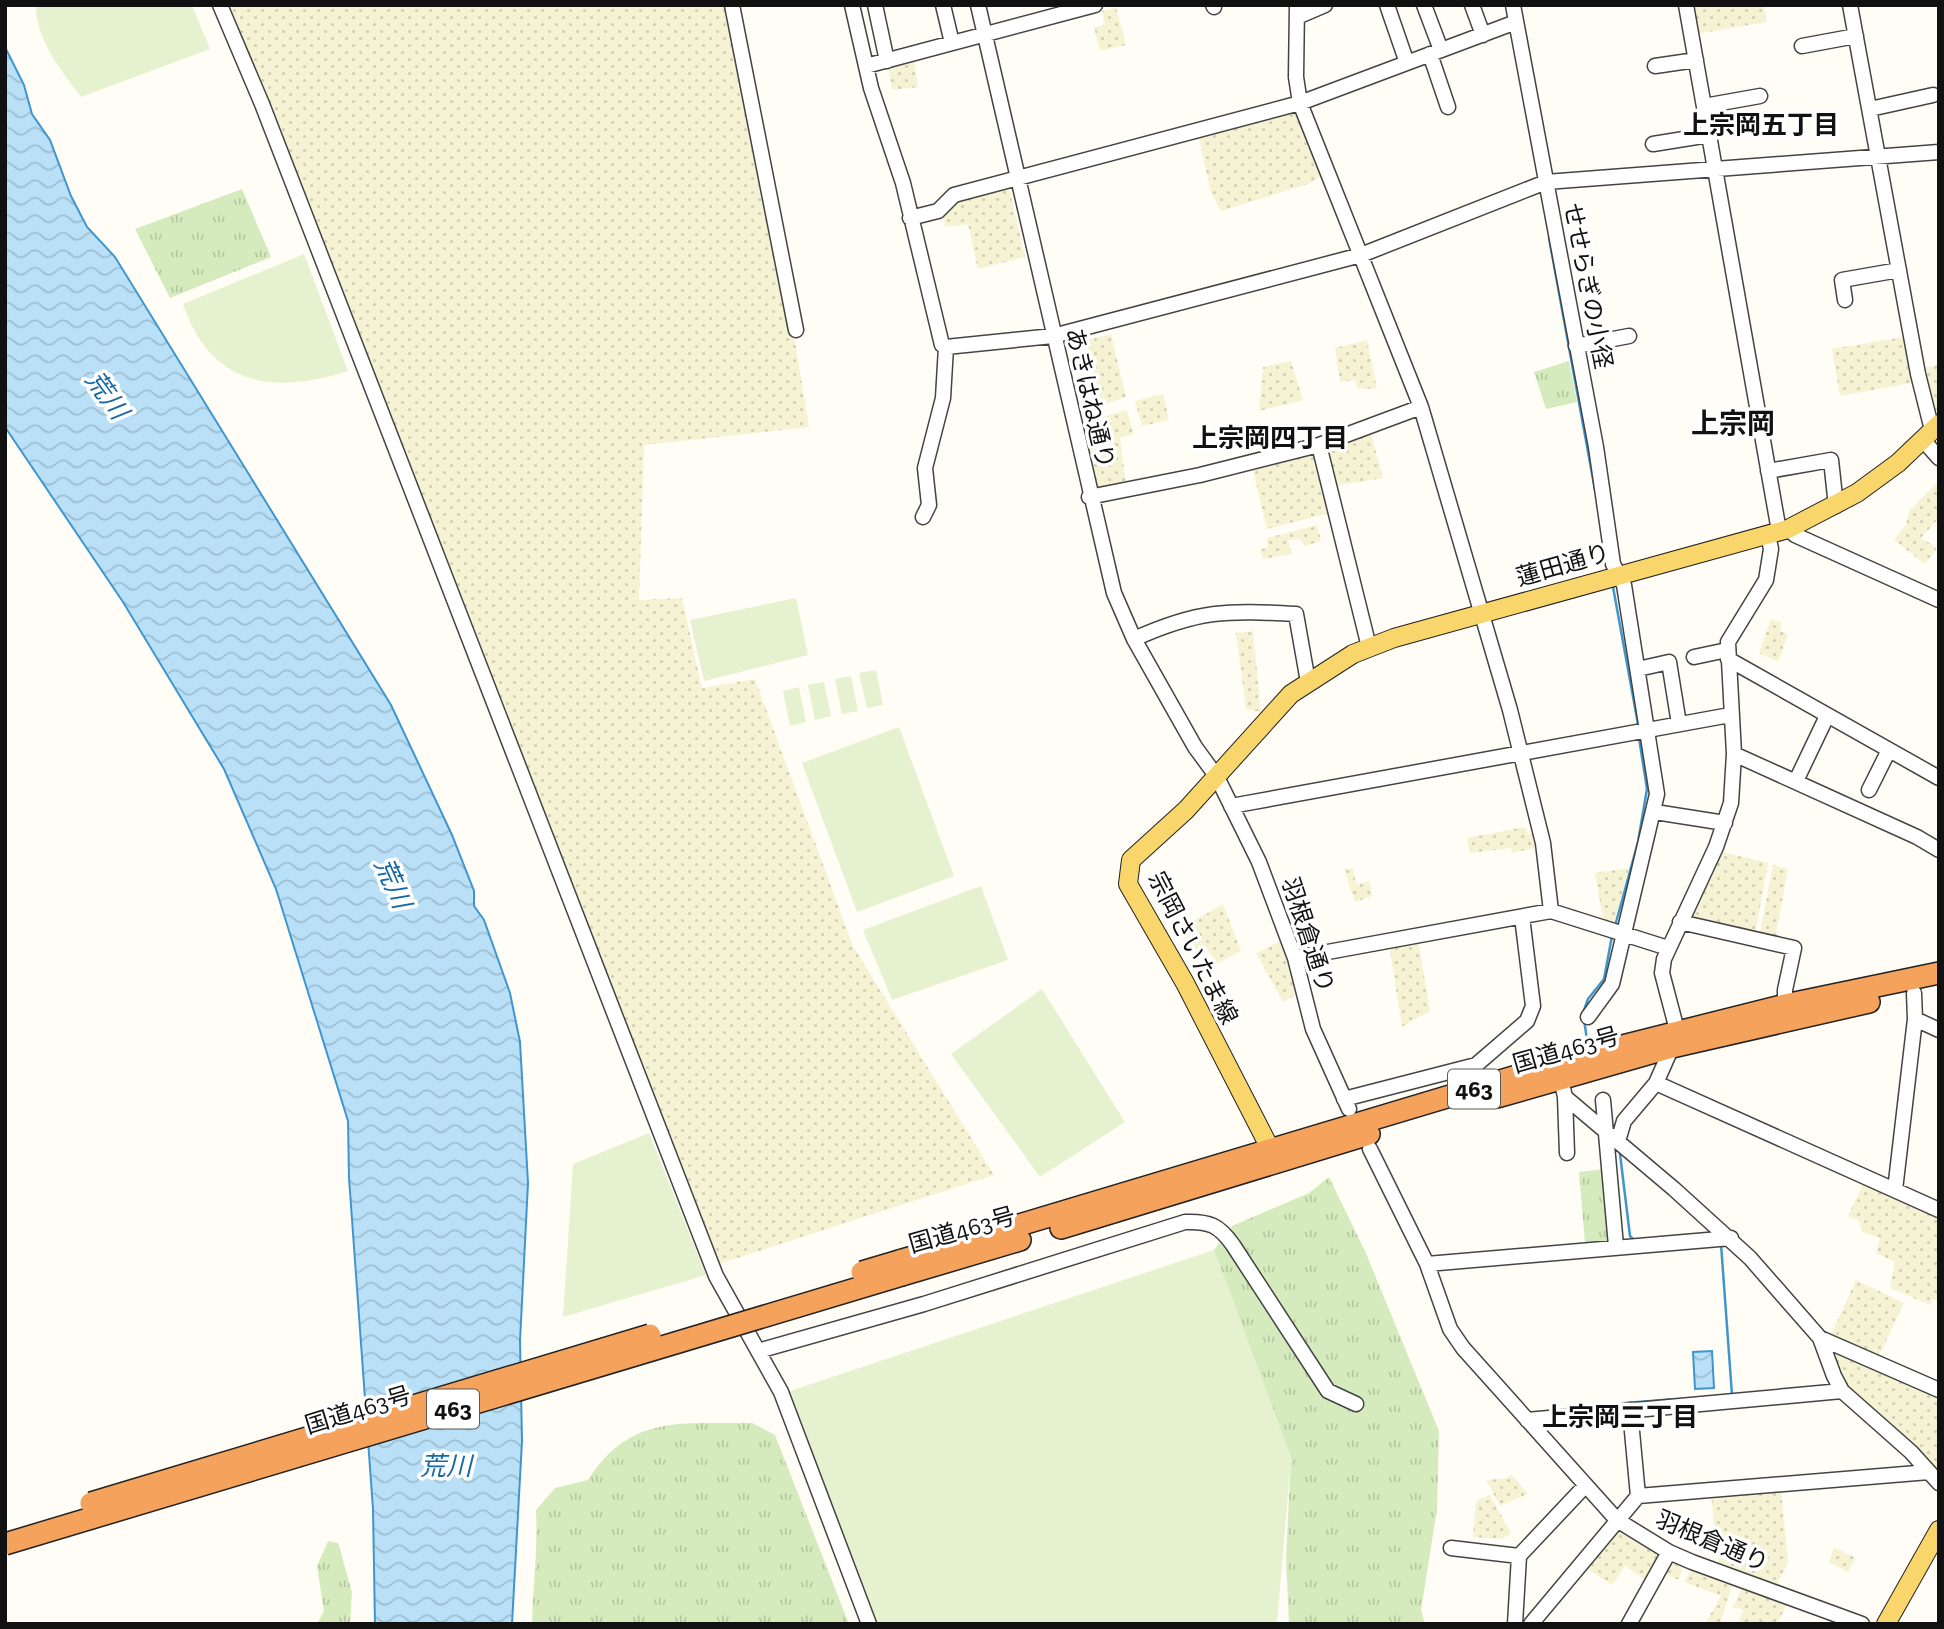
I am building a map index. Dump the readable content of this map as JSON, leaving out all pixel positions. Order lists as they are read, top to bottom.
{
  "streets": {
    "highway": ["国道463号", "463"],
    "main road": ["蓮田通り", "宗岡さいたま線"],
    "street": ["せせらぎの小径", "あきはね通り", "羽根倉通り"]
  },
  "crossings": [
    ["せせらぎの小径", "蓮田通り"],
    ["あきはね通り", "蓮田通り"],
    ["あきはね通り", "羽根倉通り"],
    ["あきはね通り", "宗岡さいたま線"],
    ["蓮田通り", "羽根倉通り"],
    ["蓮田通り", "宗岡さいたま線"],
    ["羽根倉通り", "宗岡さいたま線"],
    ["宗岡さいたま線", "国道463号"]
  ],
  "districts": [
    "上宗岡五丁目",
    "上宗岡",
    "上宗岡四丁目",
    "上宗岡三丁目"
  ],
  "water": ["荒川"]
}
